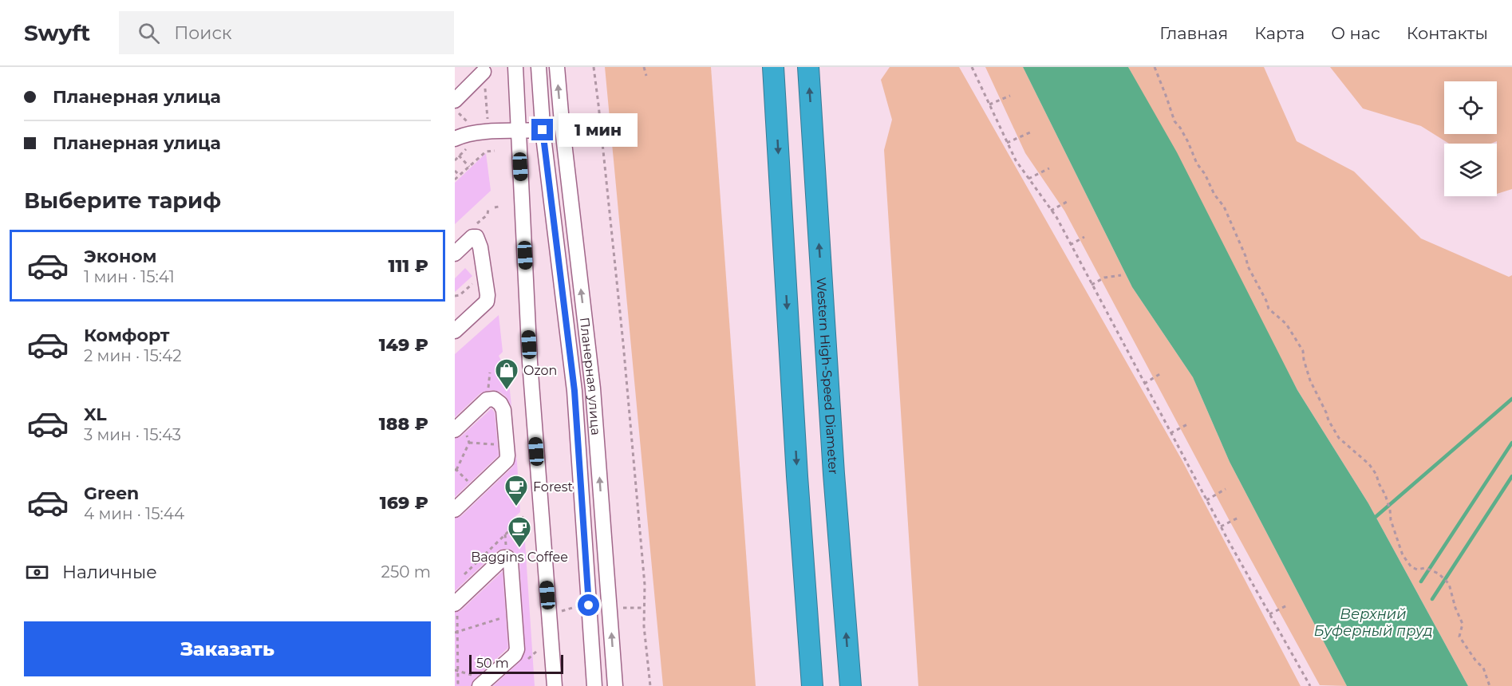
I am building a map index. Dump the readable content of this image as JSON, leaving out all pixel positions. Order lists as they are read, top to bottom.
{
  "streets": {
    "highway": ["Western High-Speed Diameter"],
    "street": ["Планерная улица"]
  },
  "water": ["Верхний Буферный пруд"],
  "places": {
    "shop": ["Ozon"],
    "cafe": ["Forest", "Baggins Coffee"]
  },
  "scale_bar": "50 m",
  "page": {
    "header": "Swyft",
    "search": "Поиск",
    "nav": [
      "Главная",
      "Карта",
      "О нас",
      "Контакты"
    ],
    "banner": ["Планерная улица", "Планерная улица"],
    "bubble": "1 мин",
    "heading": "Выберите тариф",
    "list": [
      {
        "name": "Эконом",
        "note": "1 мин · 15:41",
        "value": "111 ₽"
      },
      {
        "name": "Комфорт",
        "note": "2 мин · 15:42",
        "value": "149 ₽"
      },
      {
        "name": "XL",
        "note": "3 мин · 15:43",
        "value": "188 ₽"
      },
      {
        "name": "Green",
        "note": "4 мин · 15:44",
        "value": "169 ₽"
      }
    ],
    "pay": ["Наличные", "250 m"],
    "buttons": "Заказать",
    "scale": "50 m"
  }
}
